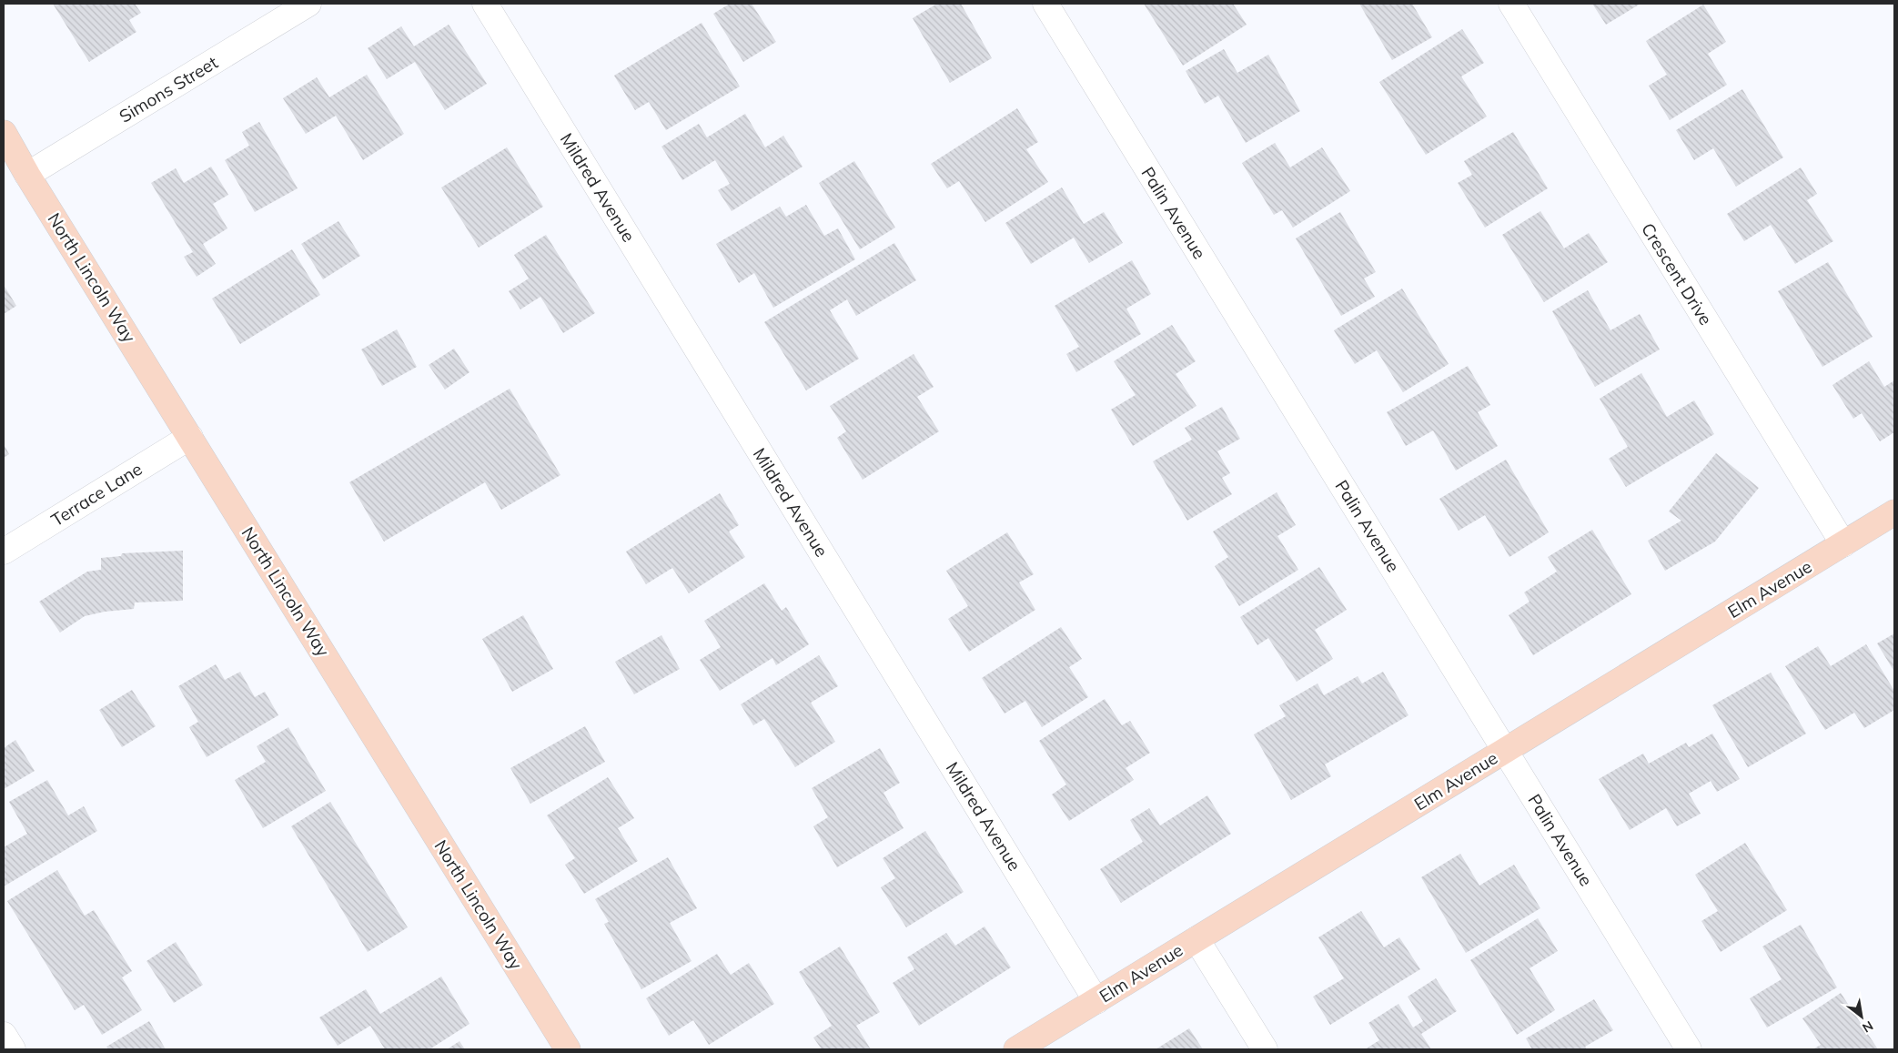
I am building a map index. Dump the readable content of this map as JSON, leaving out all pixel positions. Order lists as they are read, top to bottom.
{
  "streets": {
    "main road": ["North Lincoln Way", "Elm Avenue"],
    "street": [
      "Simons Street",
      "Mildred Avenue",
      "Palin Avenue",
      "Crescent Drive",
      "Terrace Lane"
    ]
  },
  "crossings": [
    ["Simons Street", "North Lincoln Way"],
    ["Mildred Avenue", "Elm Avenue"],
    ["Palin Avenue", "Elm Avenue"],
    ["Crescent Drive", "Elm Avenue"],
    ["North Lincoln Way", "Terrace Lane"]
  ],
  "north": "bottom right"
}
